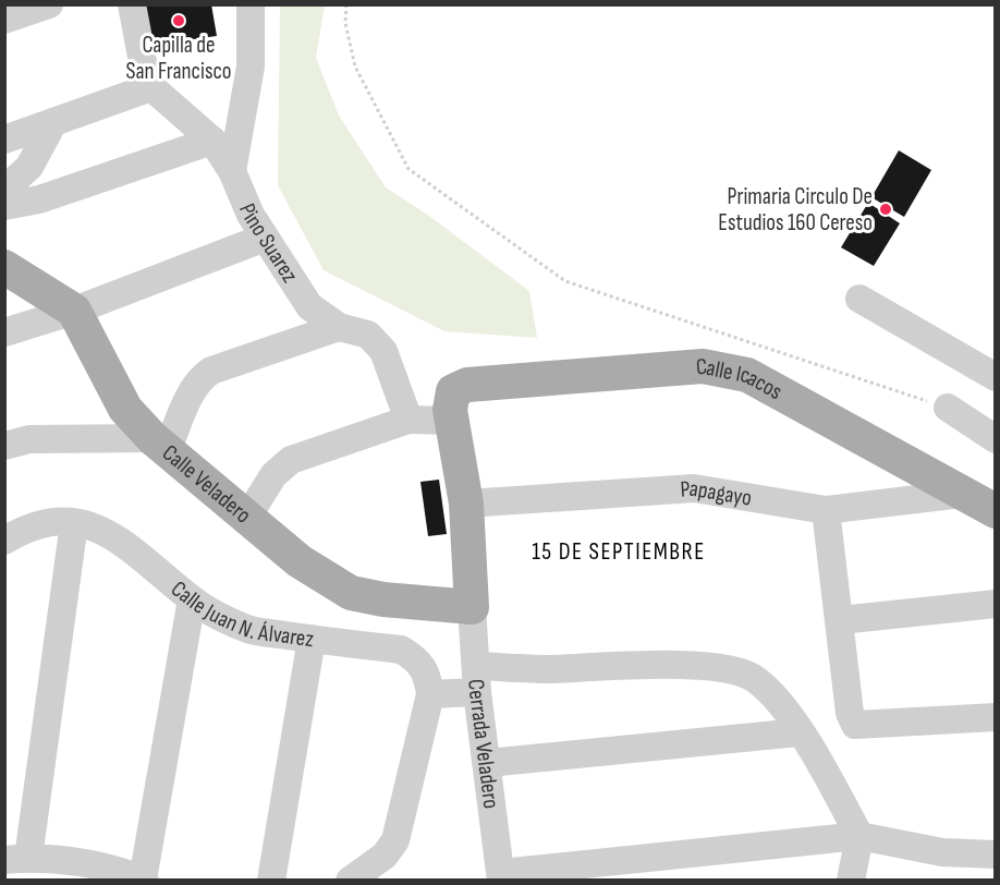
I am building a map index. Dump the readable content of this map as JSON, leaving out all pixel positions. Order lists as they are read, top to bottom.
{
  "streets": {
    "main road": ["Calle Icacos", "Calle Veladero"],
    "street": [
      "Pino Suarez",
      "Papagayo",
      "Calle Juan N. Álvarez",
      "Cerrada Veladero"
    ]
  },
  "crossings": [
    ["Calle Icacos", "Papagayo"],
    ["Calle Veladero", "Cerrada Veladero"]
  ],
  "districts": ["15 DE SEPTIEMBRE"],
  "places": ["Capilla de San Francisco", "Primaria Circulo De Estudios 160 Cereso"]
}
